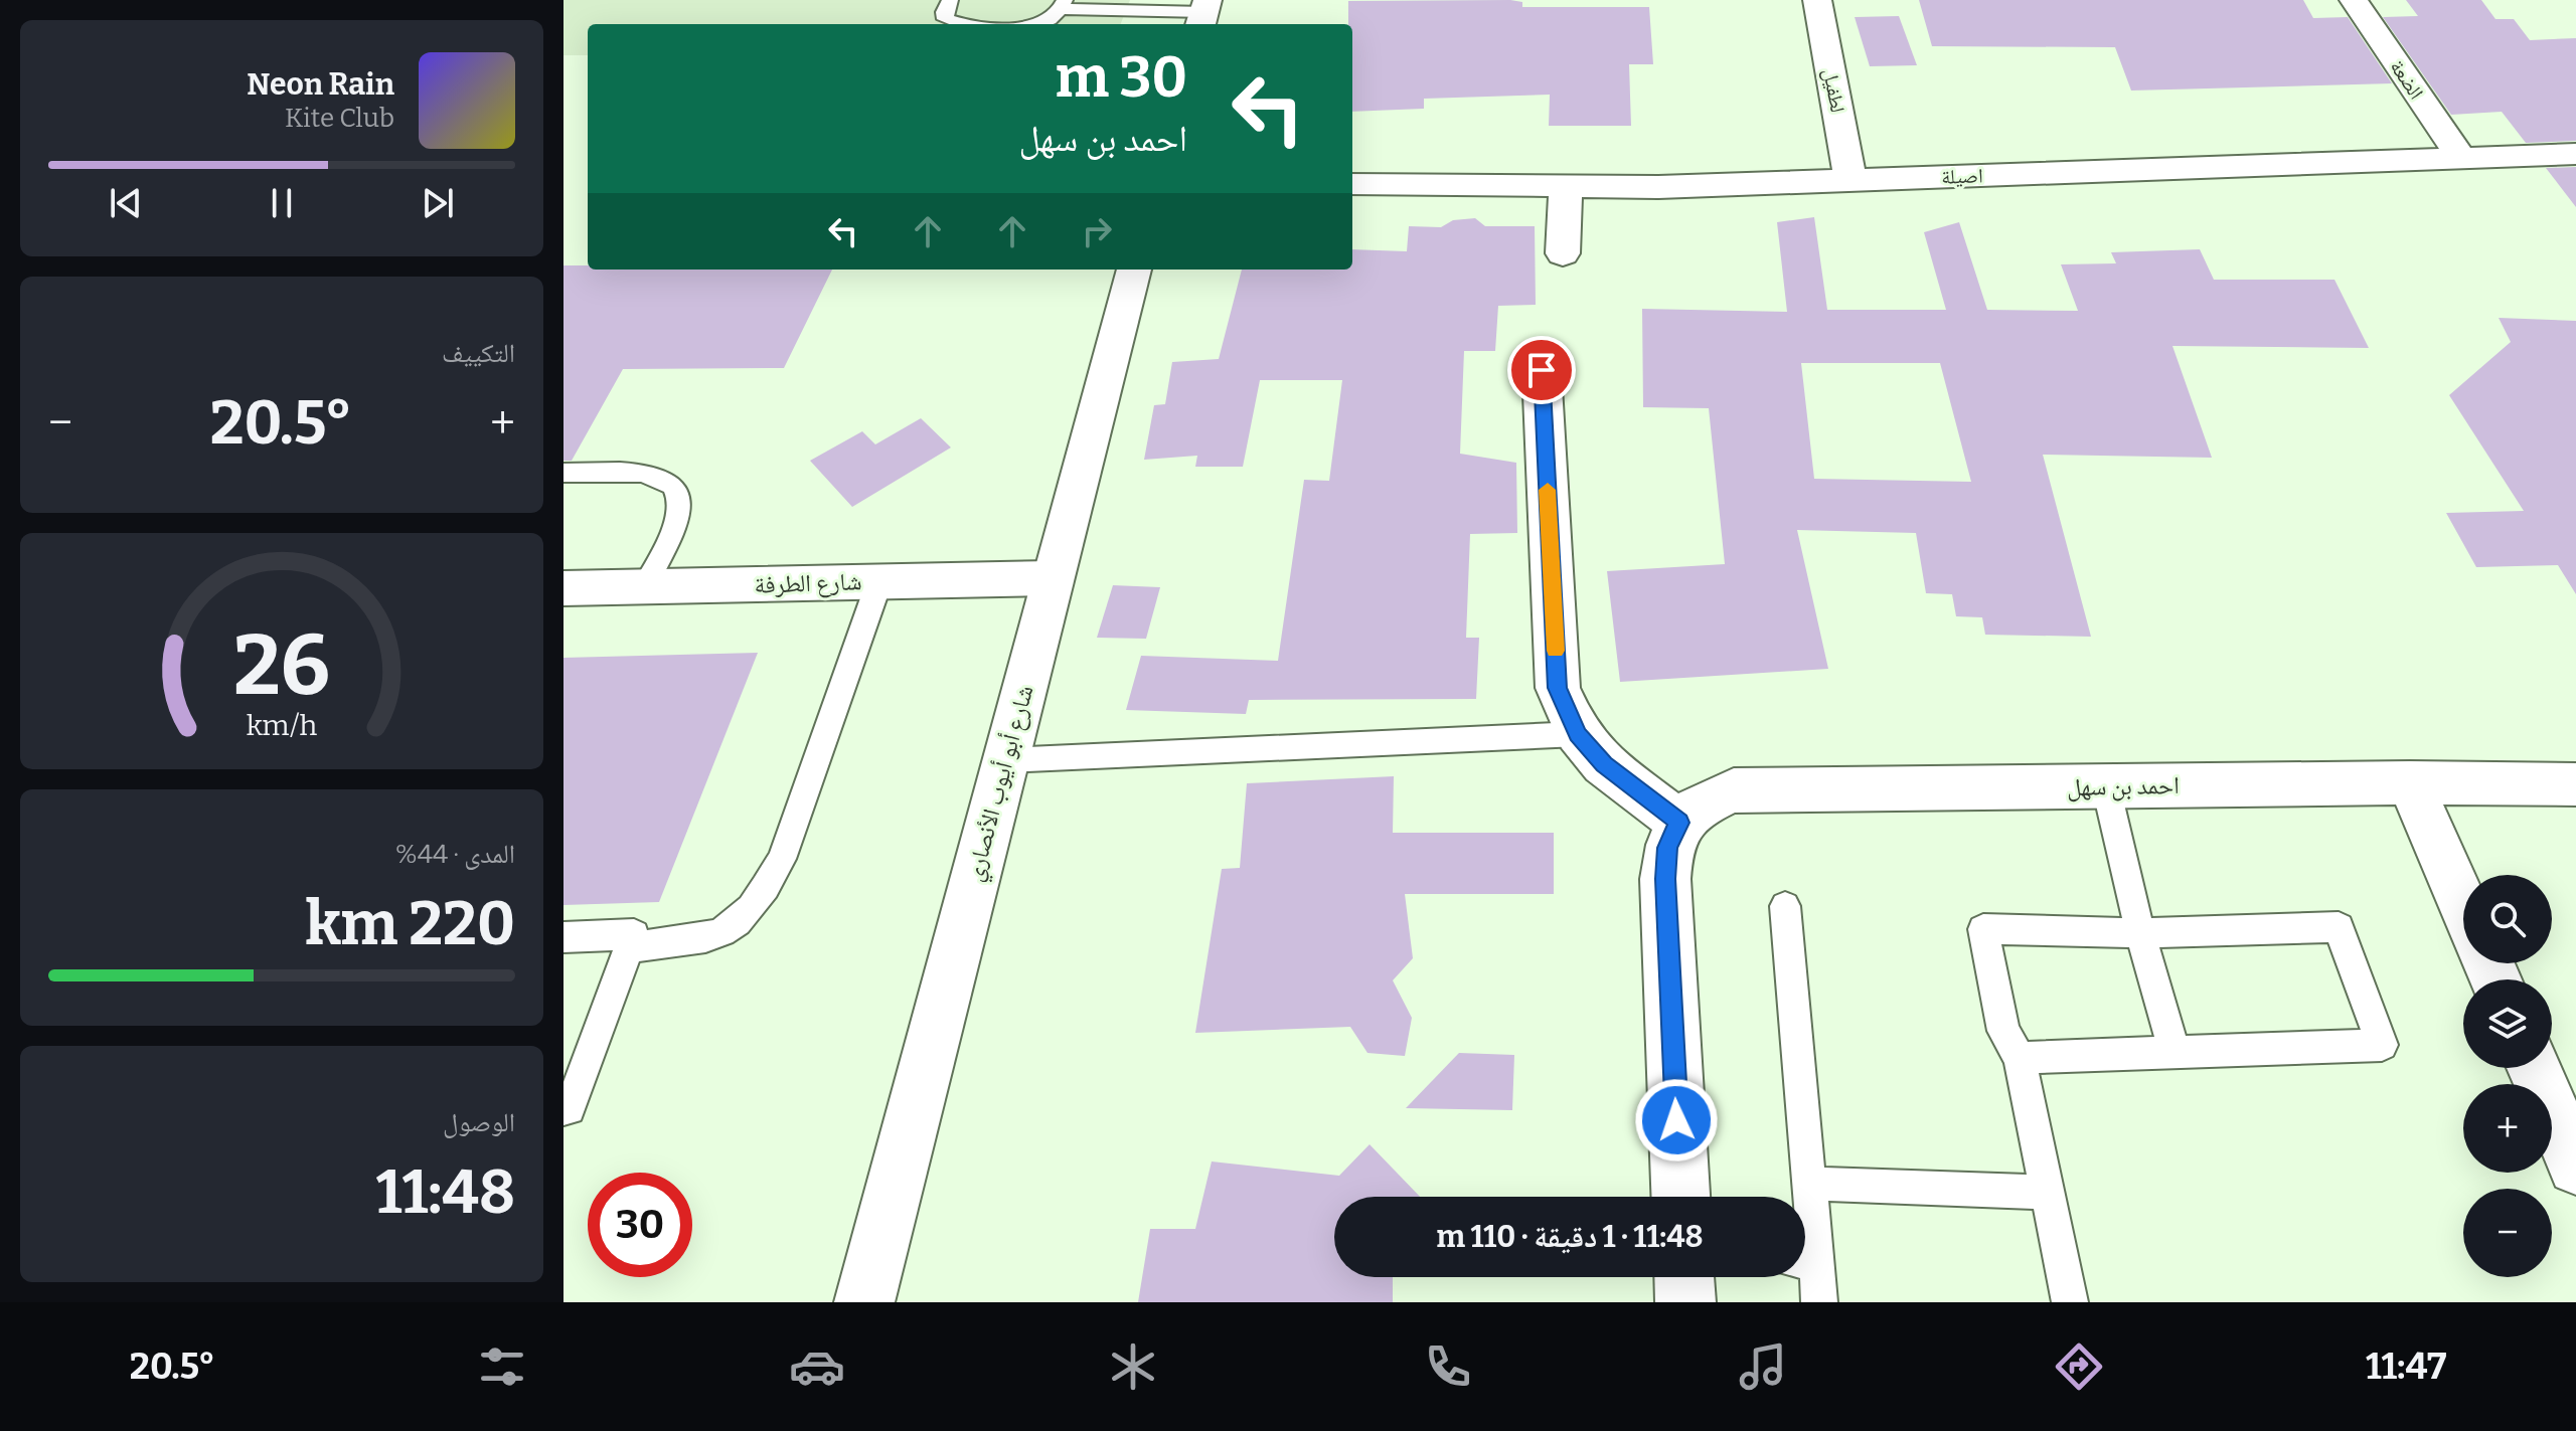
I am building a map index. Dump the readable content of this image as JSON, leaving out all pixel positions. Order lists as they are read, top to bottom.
{
  "streets": {
    "street": [
      "الضعة",
      "لطفيل",
      "اصيلة",
      "شارع الطرفة",
      "شارع أبو أيوب الأنصاري",
      "احمد بن سهل"
    ]
  },
  "crossings": [
    ["الضعة", "اصيلة"],
    ["لطفيل", "اصيلة"],
    ["شارع الطرفة", "شارع أبو أيوب الأنصاري"]
  ],
  "page": {
    "turn": ["30 m", "احمد بن سهل"],
    "song": ["Neon Rain", "Kite Club"],
    "tile": [
      "التكييف",
      ["المدى · 44%", "220 km"],
      ["الوصول", "11:48"]
    ],
    "heat": ["−", "20.5°", "+"],
    "map_buttons": ["+", "−"],
    "limit": "30",
    "trip": "11:48 · 1 دقيقة · 110 m",
    "tabs": ["11:47", "20.5°"],
    "gauge": ["26", "km/h"]
  }
}
